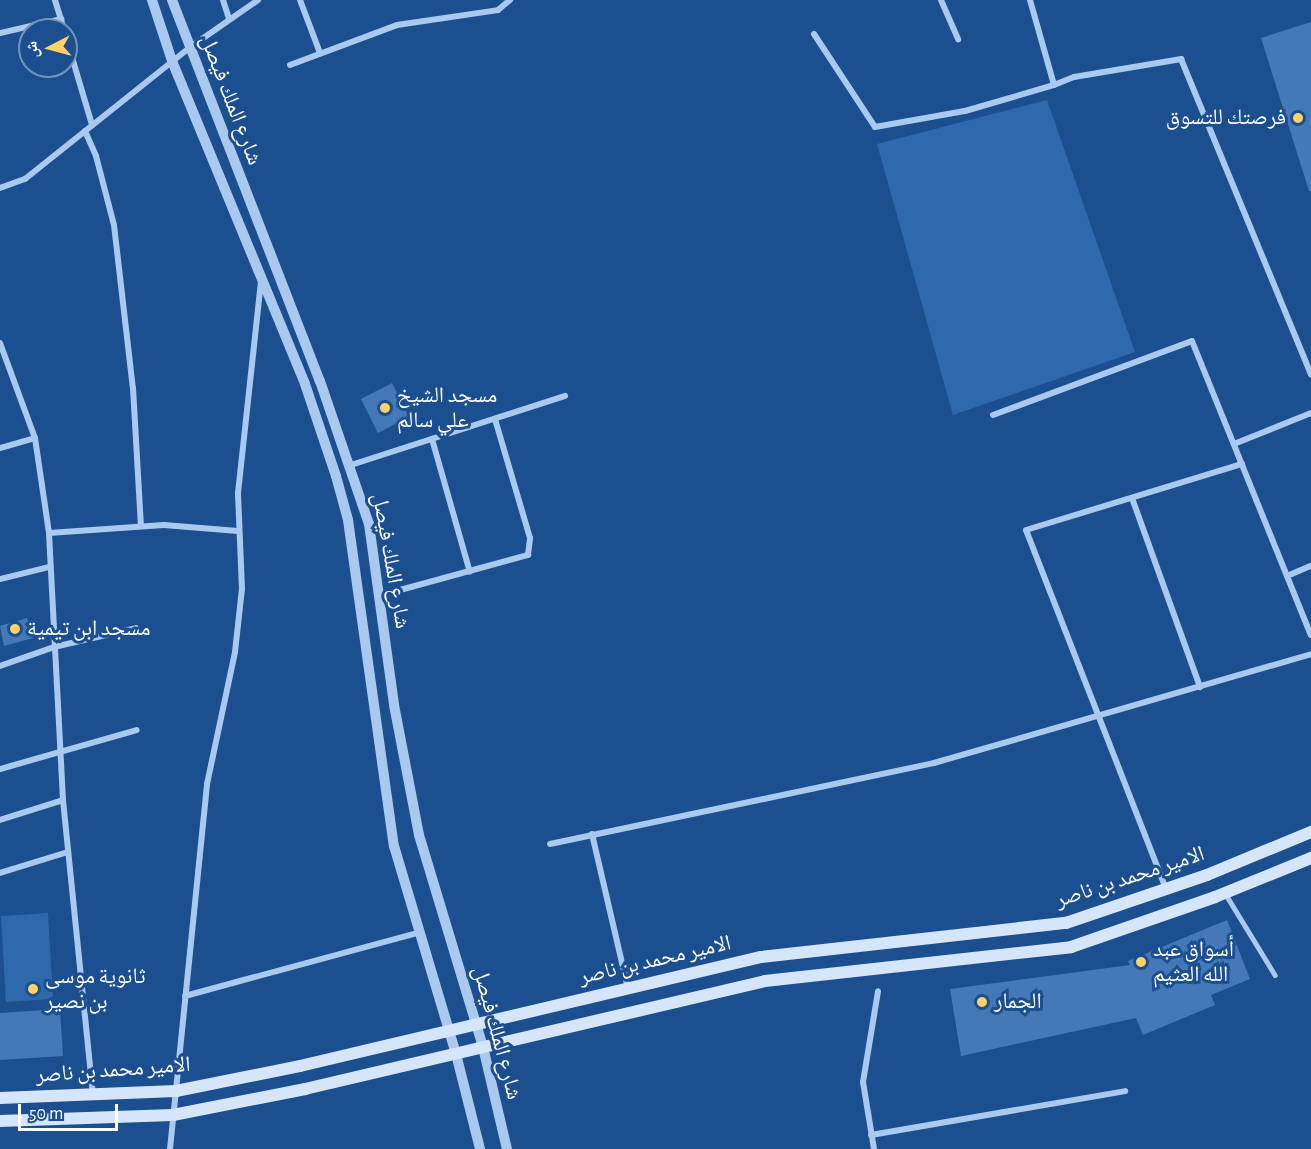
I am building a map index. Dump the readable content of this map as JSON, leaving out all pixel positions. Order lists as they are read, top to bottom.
{
  "streets": {
    "main road": ["الامير محمد بن ناصر"],
    "street": ["شارع الملك فيصل"]
  },
  "crossings": [
    ["شارع الملك فيصل", "الامير محمد بن ناصر"]
  ],
  "places": [
    "فرصتك للتسوق",
    "مسجد الشيخ علي سالم",
    "مسجد ابن تيمية",
    "أسواق عبد الله العثيم",
    "ثانوية موسى بن نصير",
    "الجمار"
  ],
  "scale_bar": "50 m",
  "north": "left"
}
